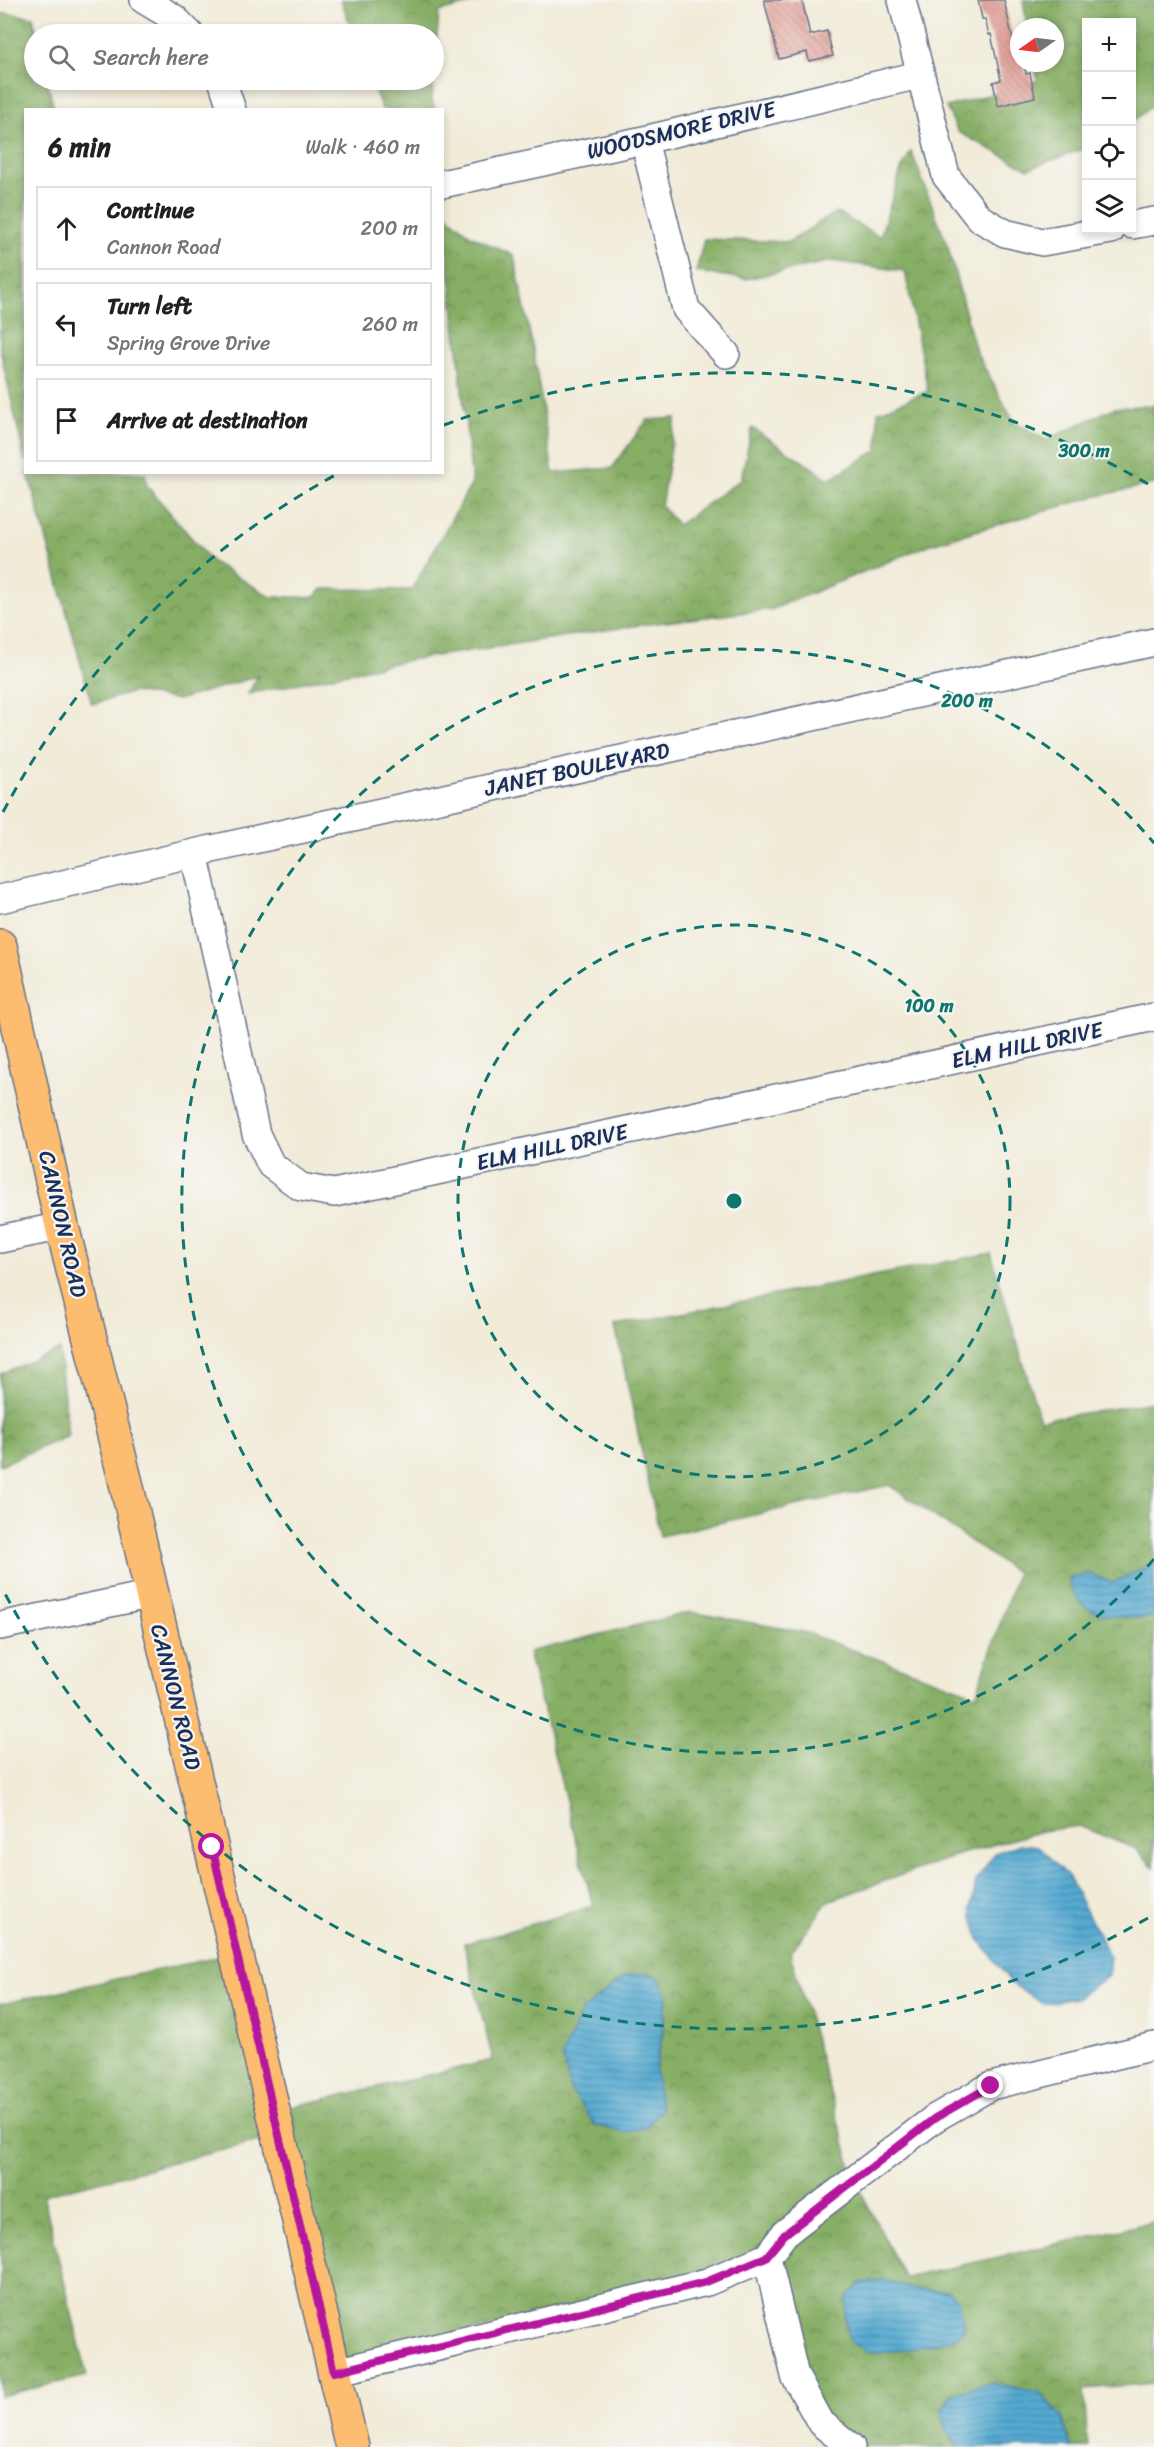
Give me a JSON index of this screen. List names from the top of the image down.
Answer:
{
  "streets": {
    "main road": ["CANNON ROAD"],
    "street": ["WOODSMORE DRIVE", "JANET BOULEVARD", "ELM HILL DRIVE"]
  },
  "crossings": [
    ["JANET BOULEVARD", "ELM HILL DRIVE"]
  ],
  "north": "left",
  "page": {
    "map_buttons": ["+", "−"],
    "search": "Search here",
    "heading": ["6 min", "Walk · 460 m"],
    "list": [
      ["Continue", "Cannon Road", "200 m"],
      ["Turn left", "Spring Grove Drive", "260 m"],
      "Arrive at destination"
    ]
  },
  "rings": ["300 m", "200 m", "100 m"]
}
